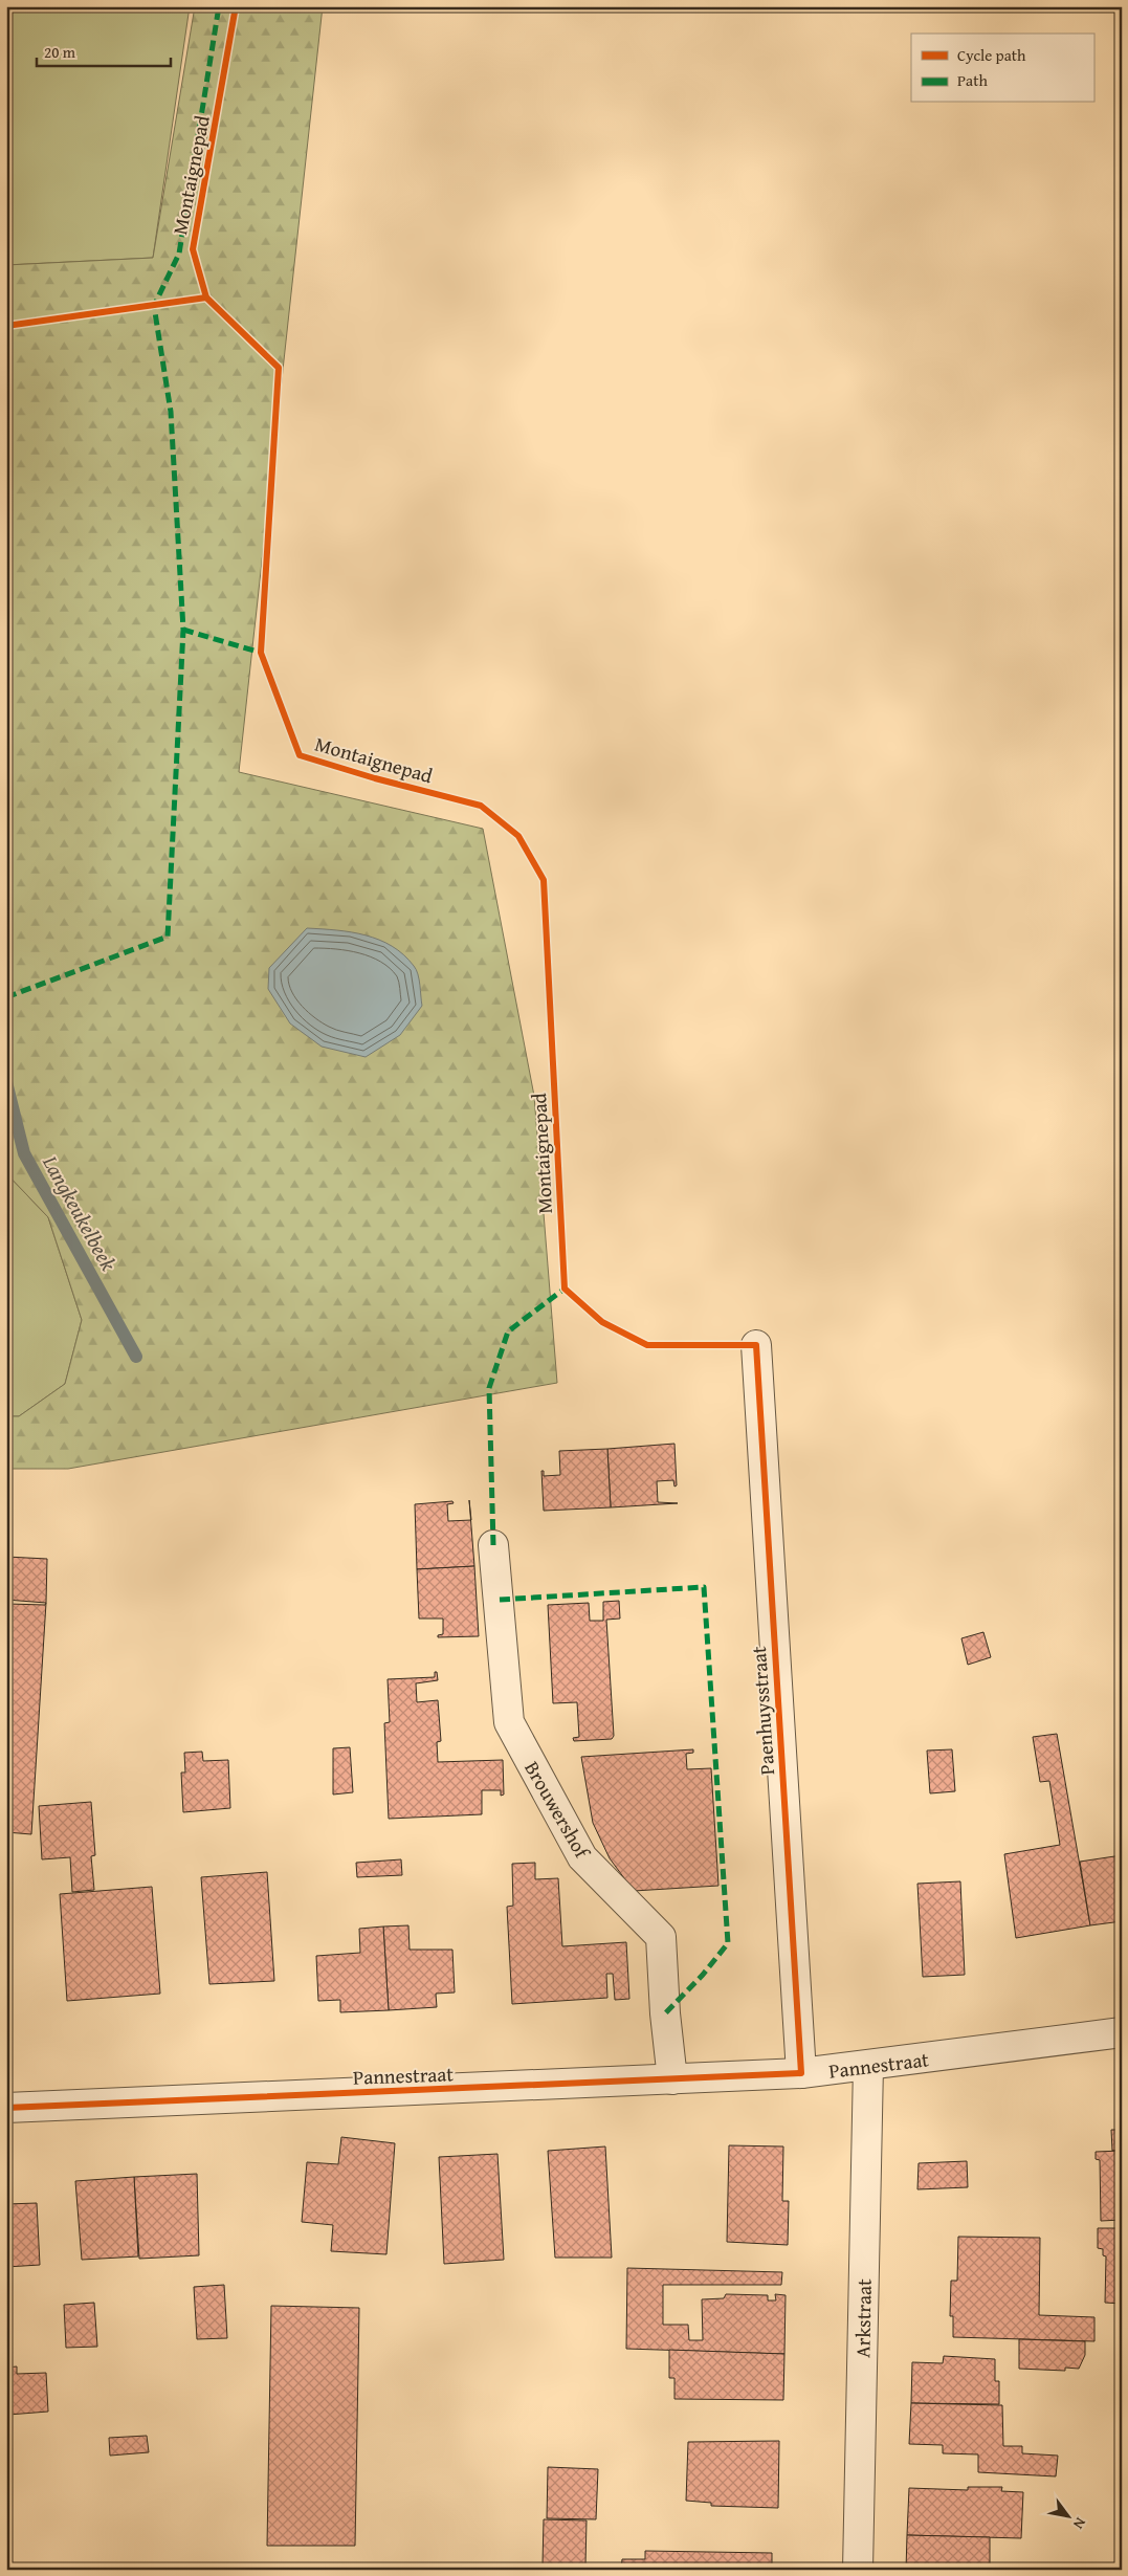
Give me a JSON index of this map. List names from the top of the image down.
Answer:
{
  "streets": {
    "street": [
      "Paenhuysstraat",
      "Brouwershof",
      "Pannestraat",
      "Arkstraat"
    ],
    "cycle path": ["Montaignepad"]
  },
  "crossings": [
    ["Paenhuysstraat", "Pannestraat"],
    ["Brouwershof", "Pannestraat"],
    ["Pannestraat", "Arkstraat"]
  ],
  "water": ["Langkeukelbeek"],
  "legend": ["Cycle path", "Path"],
  "scale_bar": "20 m",
  "north": "bottom right"
}
